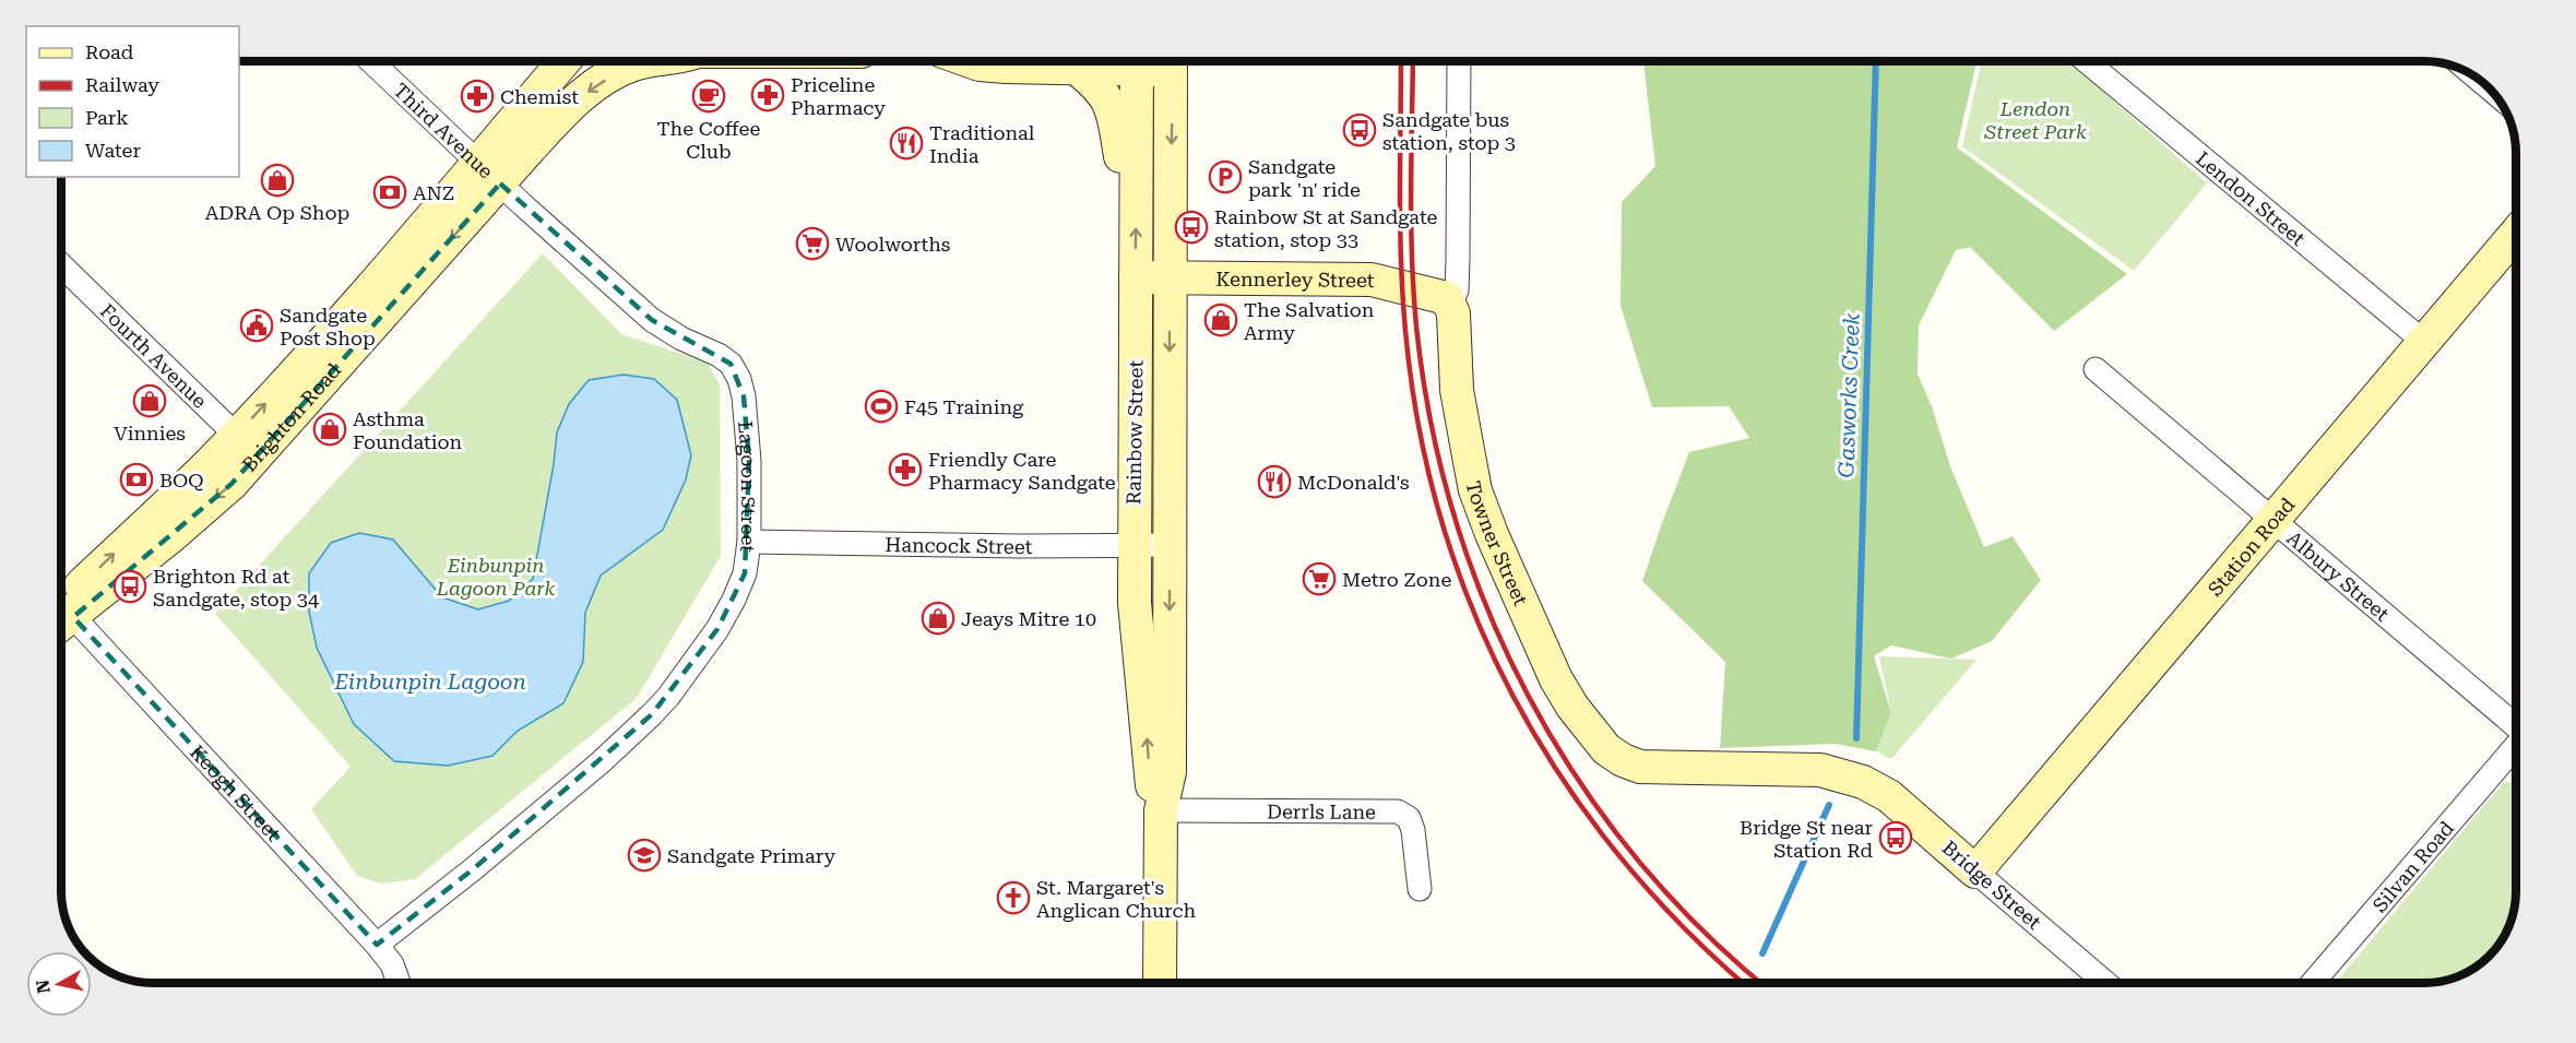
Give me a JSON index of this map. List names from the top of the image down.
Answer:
{
  "streets": {
    "main road": [
      "Kennerley Street",
      "Brighton Road",
      "Rainbow Street",
      "Towner Street",
      "Station Road",
      "Bridge Street"
    ],
    "street": [
      "Third Avenue",
      "Lendon Street",
      "Fourth Avenue",
      "Lagoon Street",
      "Hancock Street",
      "Albury Street",
      "Keogh Street",
      "Derrls Lane",
      "Silvan Road"
    ]
  },
  "crossings": [
    ["Third Avenue", "Brighton Road"],
    ["Third Avenue", "Lagoon Street"],
    ["Lendon Street", "Station Road"],
    ["Kennerley Street", "Rainbow Street"],
    ["Kennerley Street", "Towner Street"],
    ["Fourth Avenue", "Brighton Road"],
    ["Brighton Road", "Lagoon Street"],
    ["Rainbow Street", "Hancock Street"],
    ["Rainbow Street", "Derrls Lane"],
    ["Lagoon Street", "Hancock Street"],
    ["Lagoon Street", "Keogh Street"],
    ["Towner Street", "Bridge Street"],
    ["Station Road", "Albury Street"],
    ["Station Road", "Bridge Street"]
  ],
  "water": ["Gasworks Creek", "Einbunpin Lagoon"],
  "parks": ["Lendon Street Park", "Einbunpin Lagoon Park"],
  "places": {
    "pharmacy": ["Priceline Pharmacy", "Chemist", "Friendly Care Pharmacy Sandgate"],
    "cafe": ["The Coffee Club"],
    "bus stop": [
      "Sandgate bus station, stop 3",
      "Rainbow St at Sandgate station, stop 33",
      "Brighton Rd at Sandgate, stop 34",
      "Bridge St near Station Rd"
    ],
    "restaurant": ["Traditional India", "McDonald's"],
    "parking": ["Sandgate park 'n' ride"],
    "shop": [
      "ADRA Op Shop",
      "The Salvation Army",
      "Vinnies",
      "Asthma Foundation",
      "Jeays Mitre 10"
    ],
    "bank": ["ANZ", "BOQ"],
    "supermarket": ["Woolworths", "Metro Zone"],
    "public building": ["Sandgate Post Shop"],
    "sports": ["F45 Training"],
    "school or university": ["Sandgate Primary"],
    "church": ["St. Margaret's Anglican Church"]
  },
  "legend": [
    "Road",
    "Railway",
    "Park",
    "Water"
  ],
  "north": "left"
}
